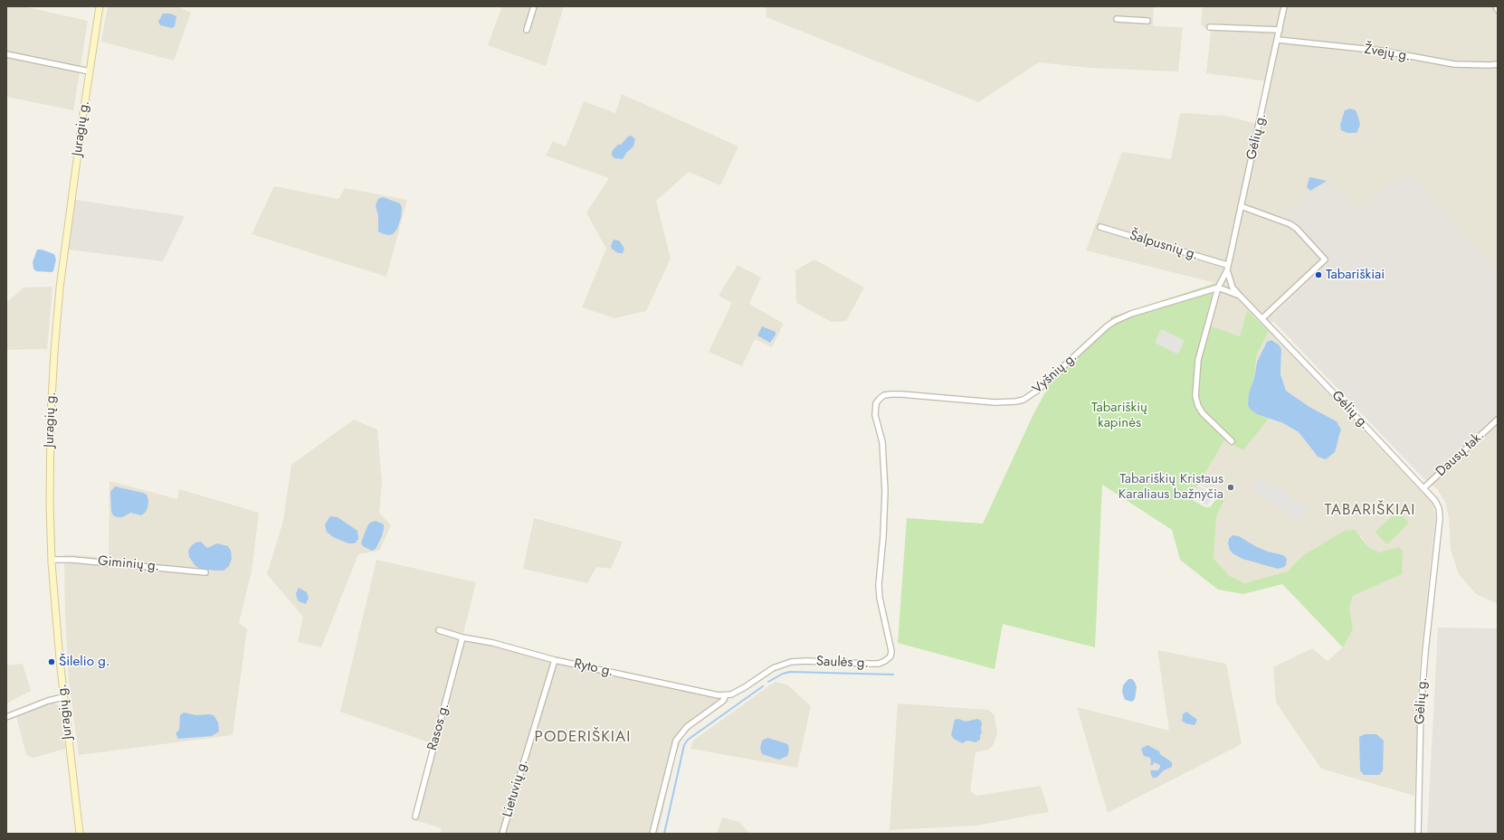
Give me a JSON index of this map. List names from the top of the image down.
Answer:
{
  "streets": {
    "main road": ["Juragių g."],
    "street": [
      "Žvejų g.",
      "Gėlių g.",
      "Šalpusnių g.",
      "Vyšnių g.",
      "Dausų tak.",
      "Giminių g.",
      "Saulės g.",
      "Ryto g.",
      "Rasos g.",
      "Lietuvių g."
    ]
  },
  "crossings": [
    ["Žvejų g.", "Gėlių g."],
    ["Juragių g.", "Giminių g."],
    ["Gėlių g.", "Šalpusnių g."],
    ["Gėlių g.", "Dausų tak."],
    ["Vyšnių g.", "Saulės g."],
    ["Saulės g.", "Ryto g."],
    ["Ryto g.", "Rasos g."],
    ["Ryto g.", "Lietuvių g."]
  ],
  "districts": ["TABARIŠKIAI", "PODERIŠKIAI"],
  "parks": ["Tabariškių kapinės"],
  "places": ["Tabariškiai", "Tabariškių Kristaus Karaliaus bažnyčia", "Šilelio g."]
}
